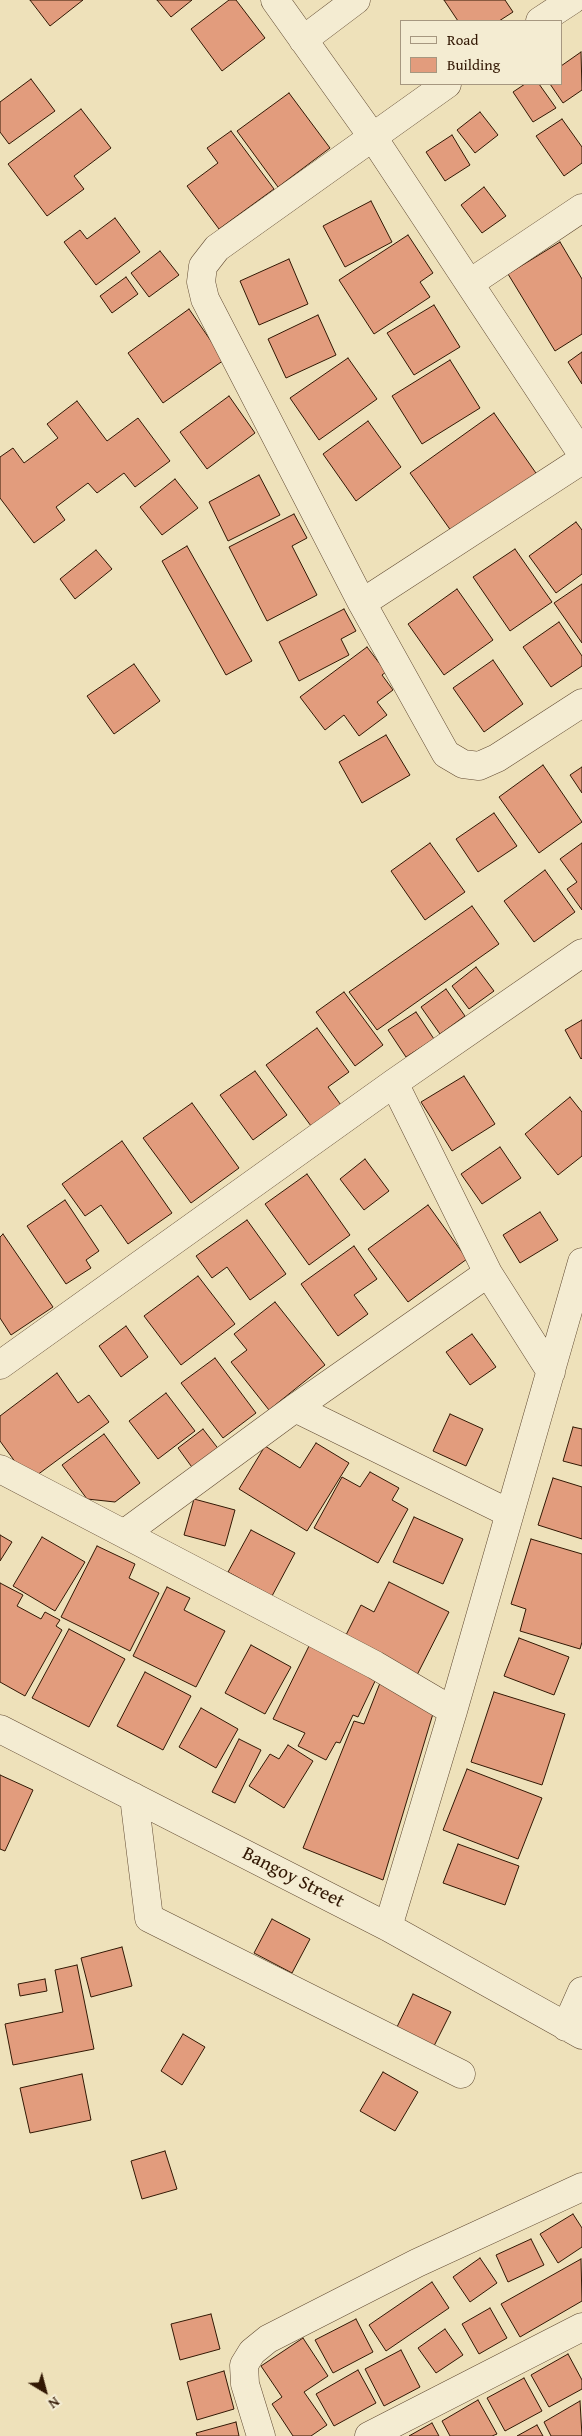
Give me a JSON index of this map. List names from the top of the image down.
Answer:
{
  "streets": {
    "street": ["Bangoy Street"]
  },
  "legend": ["Road", "Building"],
  "north": "bottom right"
}
